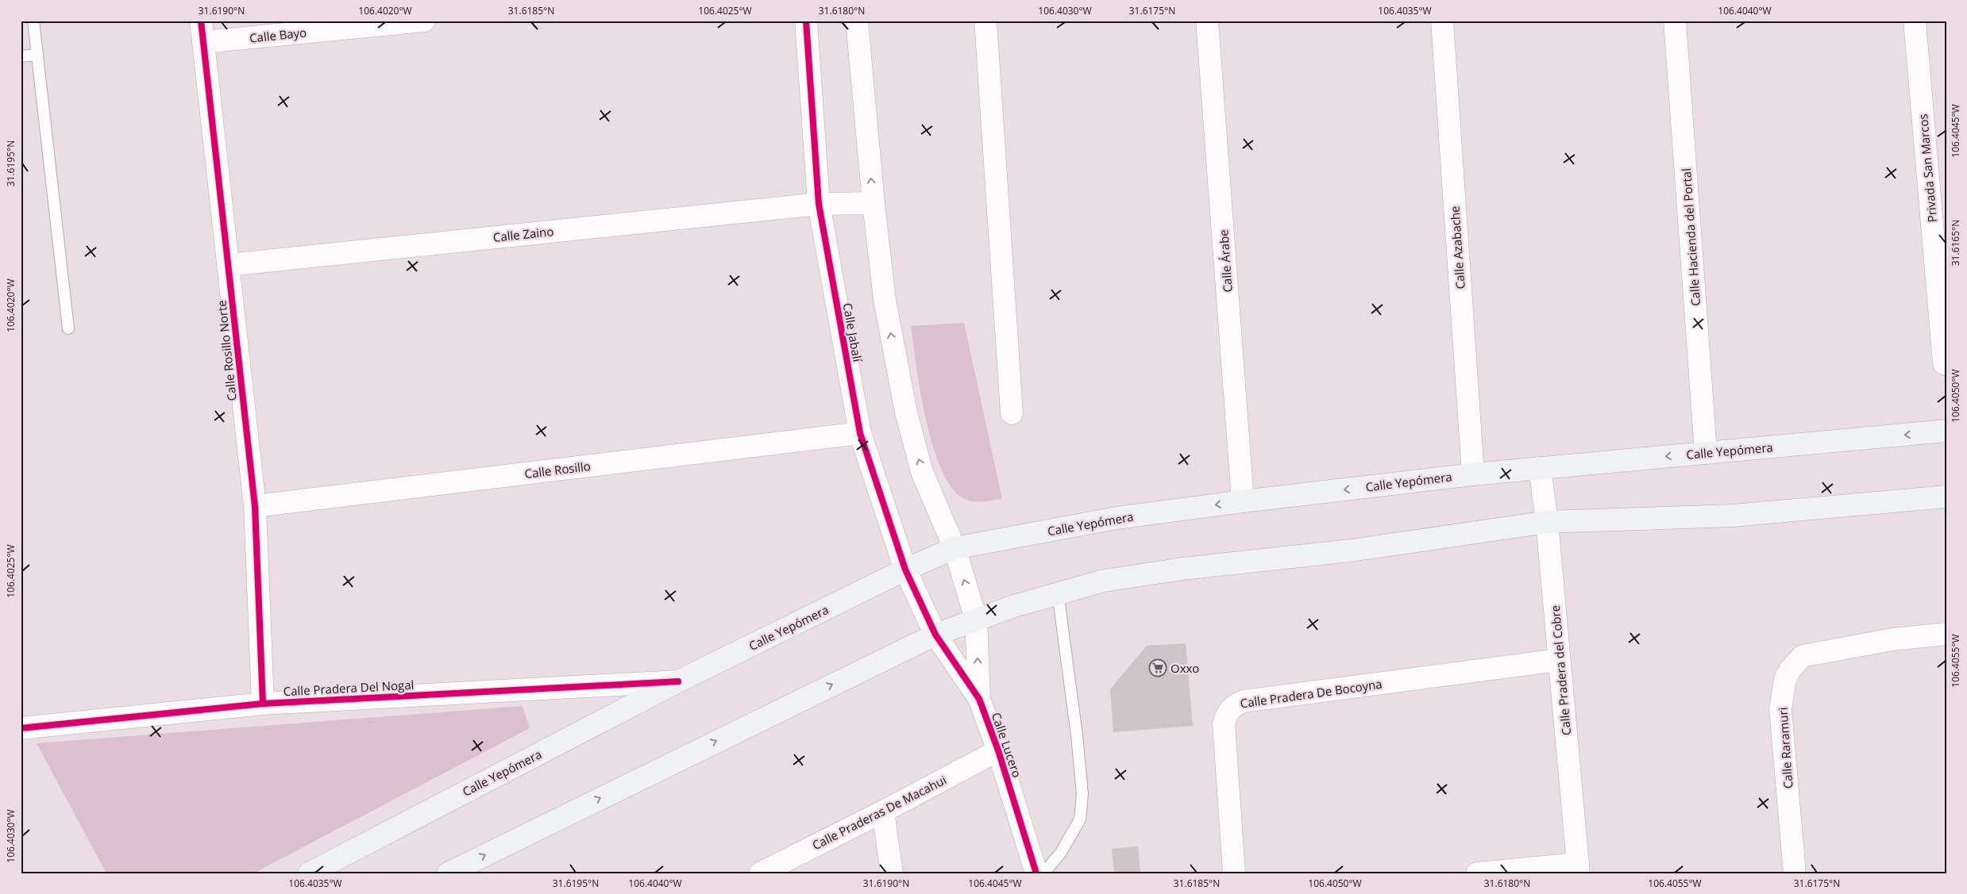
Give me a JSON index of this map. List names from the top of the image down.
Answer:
{
  "streets": {
    "main road": ["Calle Yepómera"],
    "street": [
      "Calle Bayo",
      "Privada San Marcos",
      "Calle Zaino",
      "Calle Hacienda del Portal",
      "Calle Azabache",
      "Calle Árabe",
      "Calle Jabalí",
      "Calle Rosillo Norte",
      "Calle Rosillo",
      "Calle Pradera del Cobre",
      "Calle Pradera Del Nogal",
      "Calle Pradera De Bocoyna",
      "Calle Lucero",
      "Calle Raramuri",
      "Calle Praderas De Macahui"
    ]
  },
  "crossings": [
    ["Calle Bayo", "Calle Rosillo Norte"],
    ["Calle Zaino", "Calle Jabalí"],
    ["Calle Zaino", "Calle Rosillo Norte"],
    ["Calle Hacienda del Portal", "Calle Yepómera"],
    ["Calle Azabache", "Calle Yepómera"],
    ["Calle Árabe", "Calle Yepómera"],
    ["Calle Jabalí", "Calle Yepómera"],
    ["Calle Jabalí", "Calle Rosillo"],
    ["Calle Jabalí", "Calle Lucero"],
    ["Calle Rosillo Norte", "Calle Rosillo"],
    ["Calle Rosillo Norte", "Calle Pradera Del Nogal"],
    ["Calle Yepómera", "Calle Pradera del Cobre"],
    ["Calle Yepómera", "Calle Pradera Del Nogal"],
    ["Calle Pradera del Cobre", "Calle Pradera De Bocoyna"],
    ["Calle Lucero", "Calle Praderas De Macahui"]
  ],
  "places": {
    "supermarket": ["Oxxo"]
  },
  "coordinates": [
    "31.6190°N",
    "106.4020°W",
    "31.6185°N",
    "106.4025°W",
    "31.6180°N",
    "106.4030°W",
    "31.6175°N",
    "106.4035°W",
    "106.4040°W",
    "106.4045°W",
    "31.6195°N",
    "31.6165°N",
    "106.4050°W",
    "106.4055°W"
  ]
}
